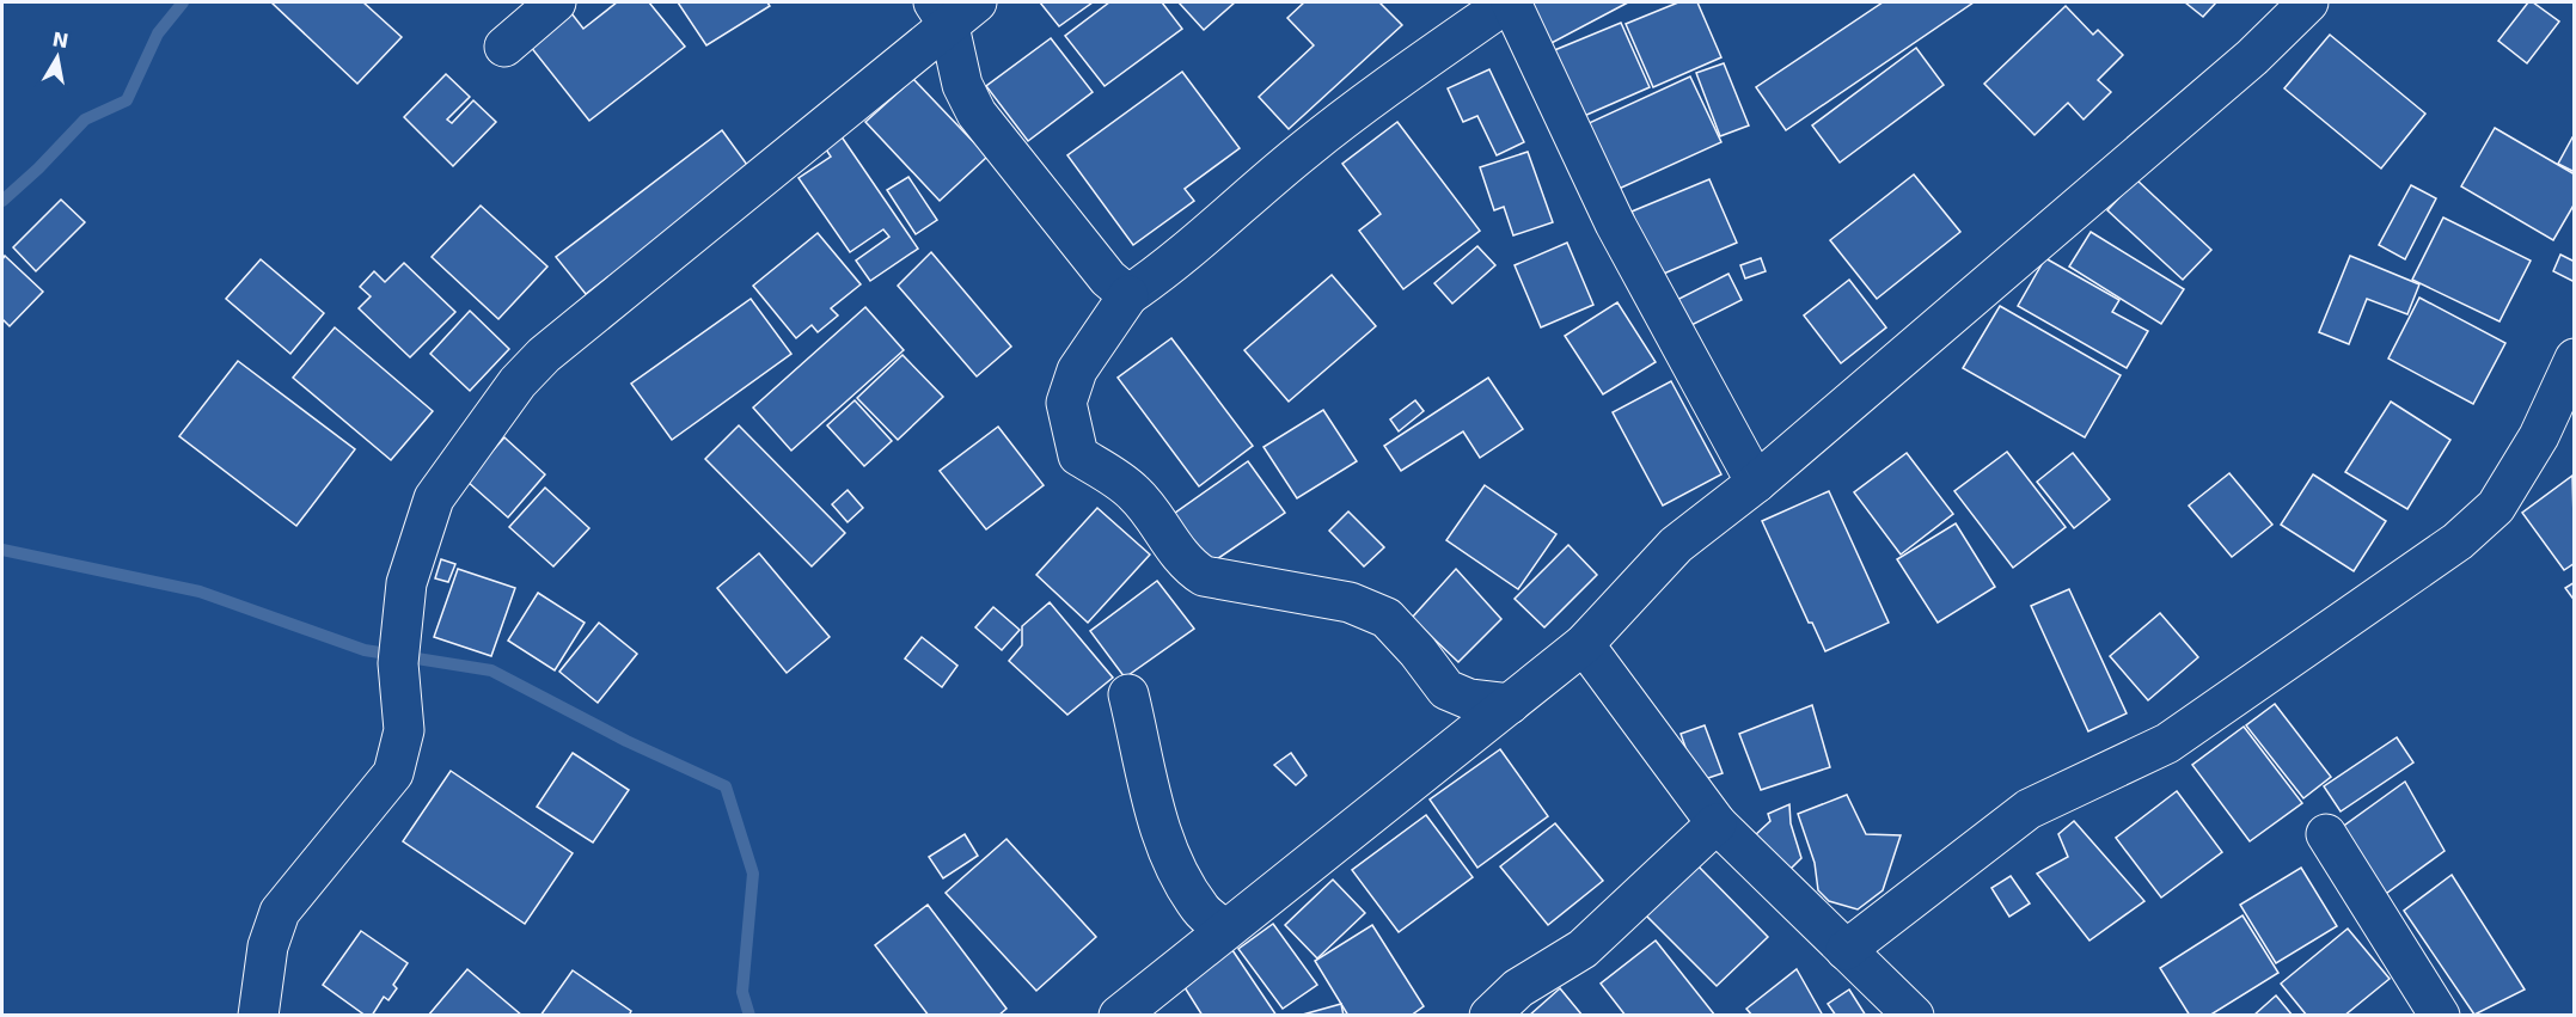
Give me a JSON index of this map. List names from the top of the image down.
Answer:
{
  "north": "top"
}
